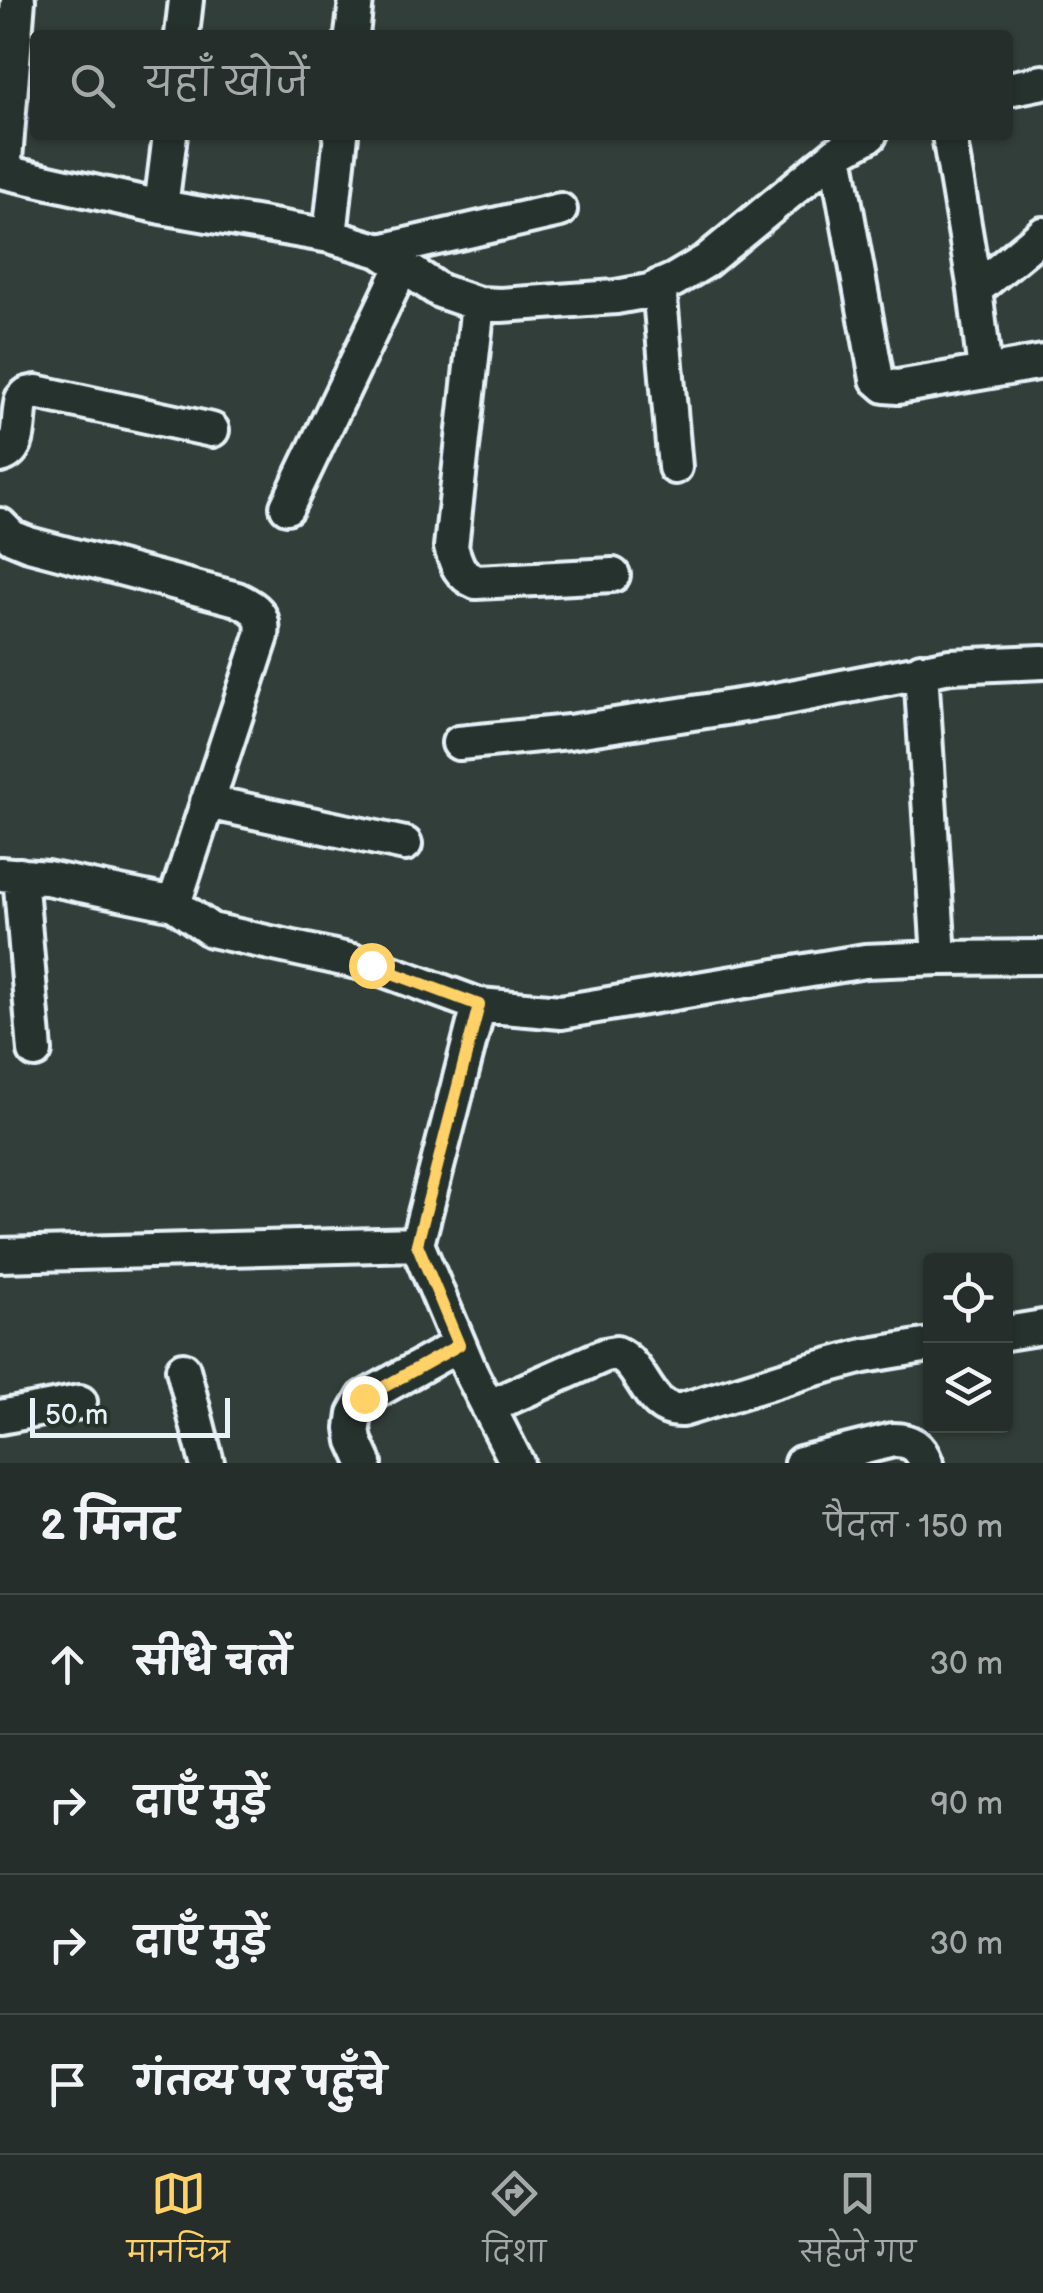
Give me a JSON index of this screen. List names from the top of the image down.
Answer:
{
  "scale_bar": "50 m",
  "page": {
    "search": "यहाँ खोजें",
    "scale": "50 m",
    "heading": ["2 मिनट", "पैदल · 150 m"],
    "list": [
      ["सीधे चलें", "30 m"],
      ["दाएँ मुड़ें", "90 m"],
      ["दाएँ मुड़ें", "30 m"],
      "गंतव्य पर पहुँचे"
    ],
    "nav": ["मानचित्र", "दिशा", "सहेजे गए"]
  }
}
